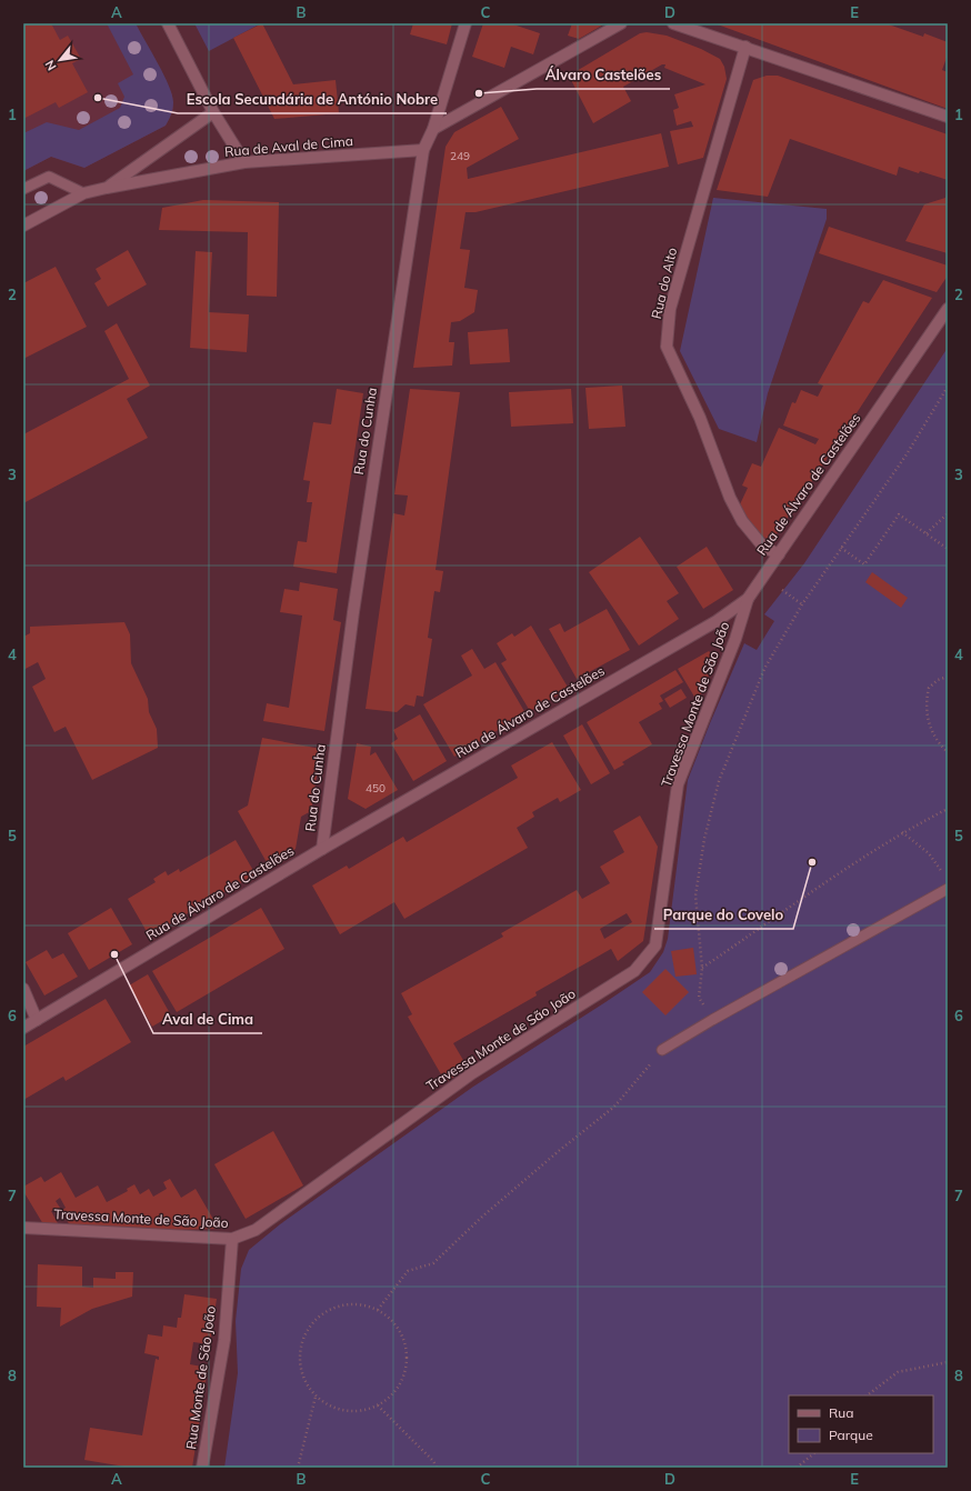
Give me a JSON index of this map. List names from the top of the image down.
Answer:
{
  "streets": {
    "street": [
      "Rua de Aval de Cima",
      "Rua do Alto",
      "Rua do Cunha",
      "Rua de Álvaro de Castelões",
      "Travessa Monte de São João",
      "Rua Monte de São João"
    ]
  },
  "crossings": [
    ["Rua de Aval de Cima", "Rua do Cunha"],
    ["Rua do Alto", "Rua de Álvaro de Castelões"],
    ["Rua do Cunha", "Rua de Álvaro de Castelões"],
    ["Rua de Álvaro de Castelões", "Travessa Monte de São João"],
    ["Travessa Monte de São João", "Rua Monte de São João"]
  ],
  "places": [
    "Álvaro Castelões",
    "Escola Secundária de António Nobre",
    "Parque do Covelo",
    "Aval de Cima"
  ],
  "house_numbers": ["249", "450"],
  "legend": ["Rua", "Parque"],
  "north": "bottom left",
  "grid": {
    "columns": [
      "A",
      "B",
      "C",
      "D",
      "E"
    ],
    "rows": [
      "1",
      "2",
      "3",
      "4",
      "5",
      "6",
      "7",
      "8"
    ]
  }
}
